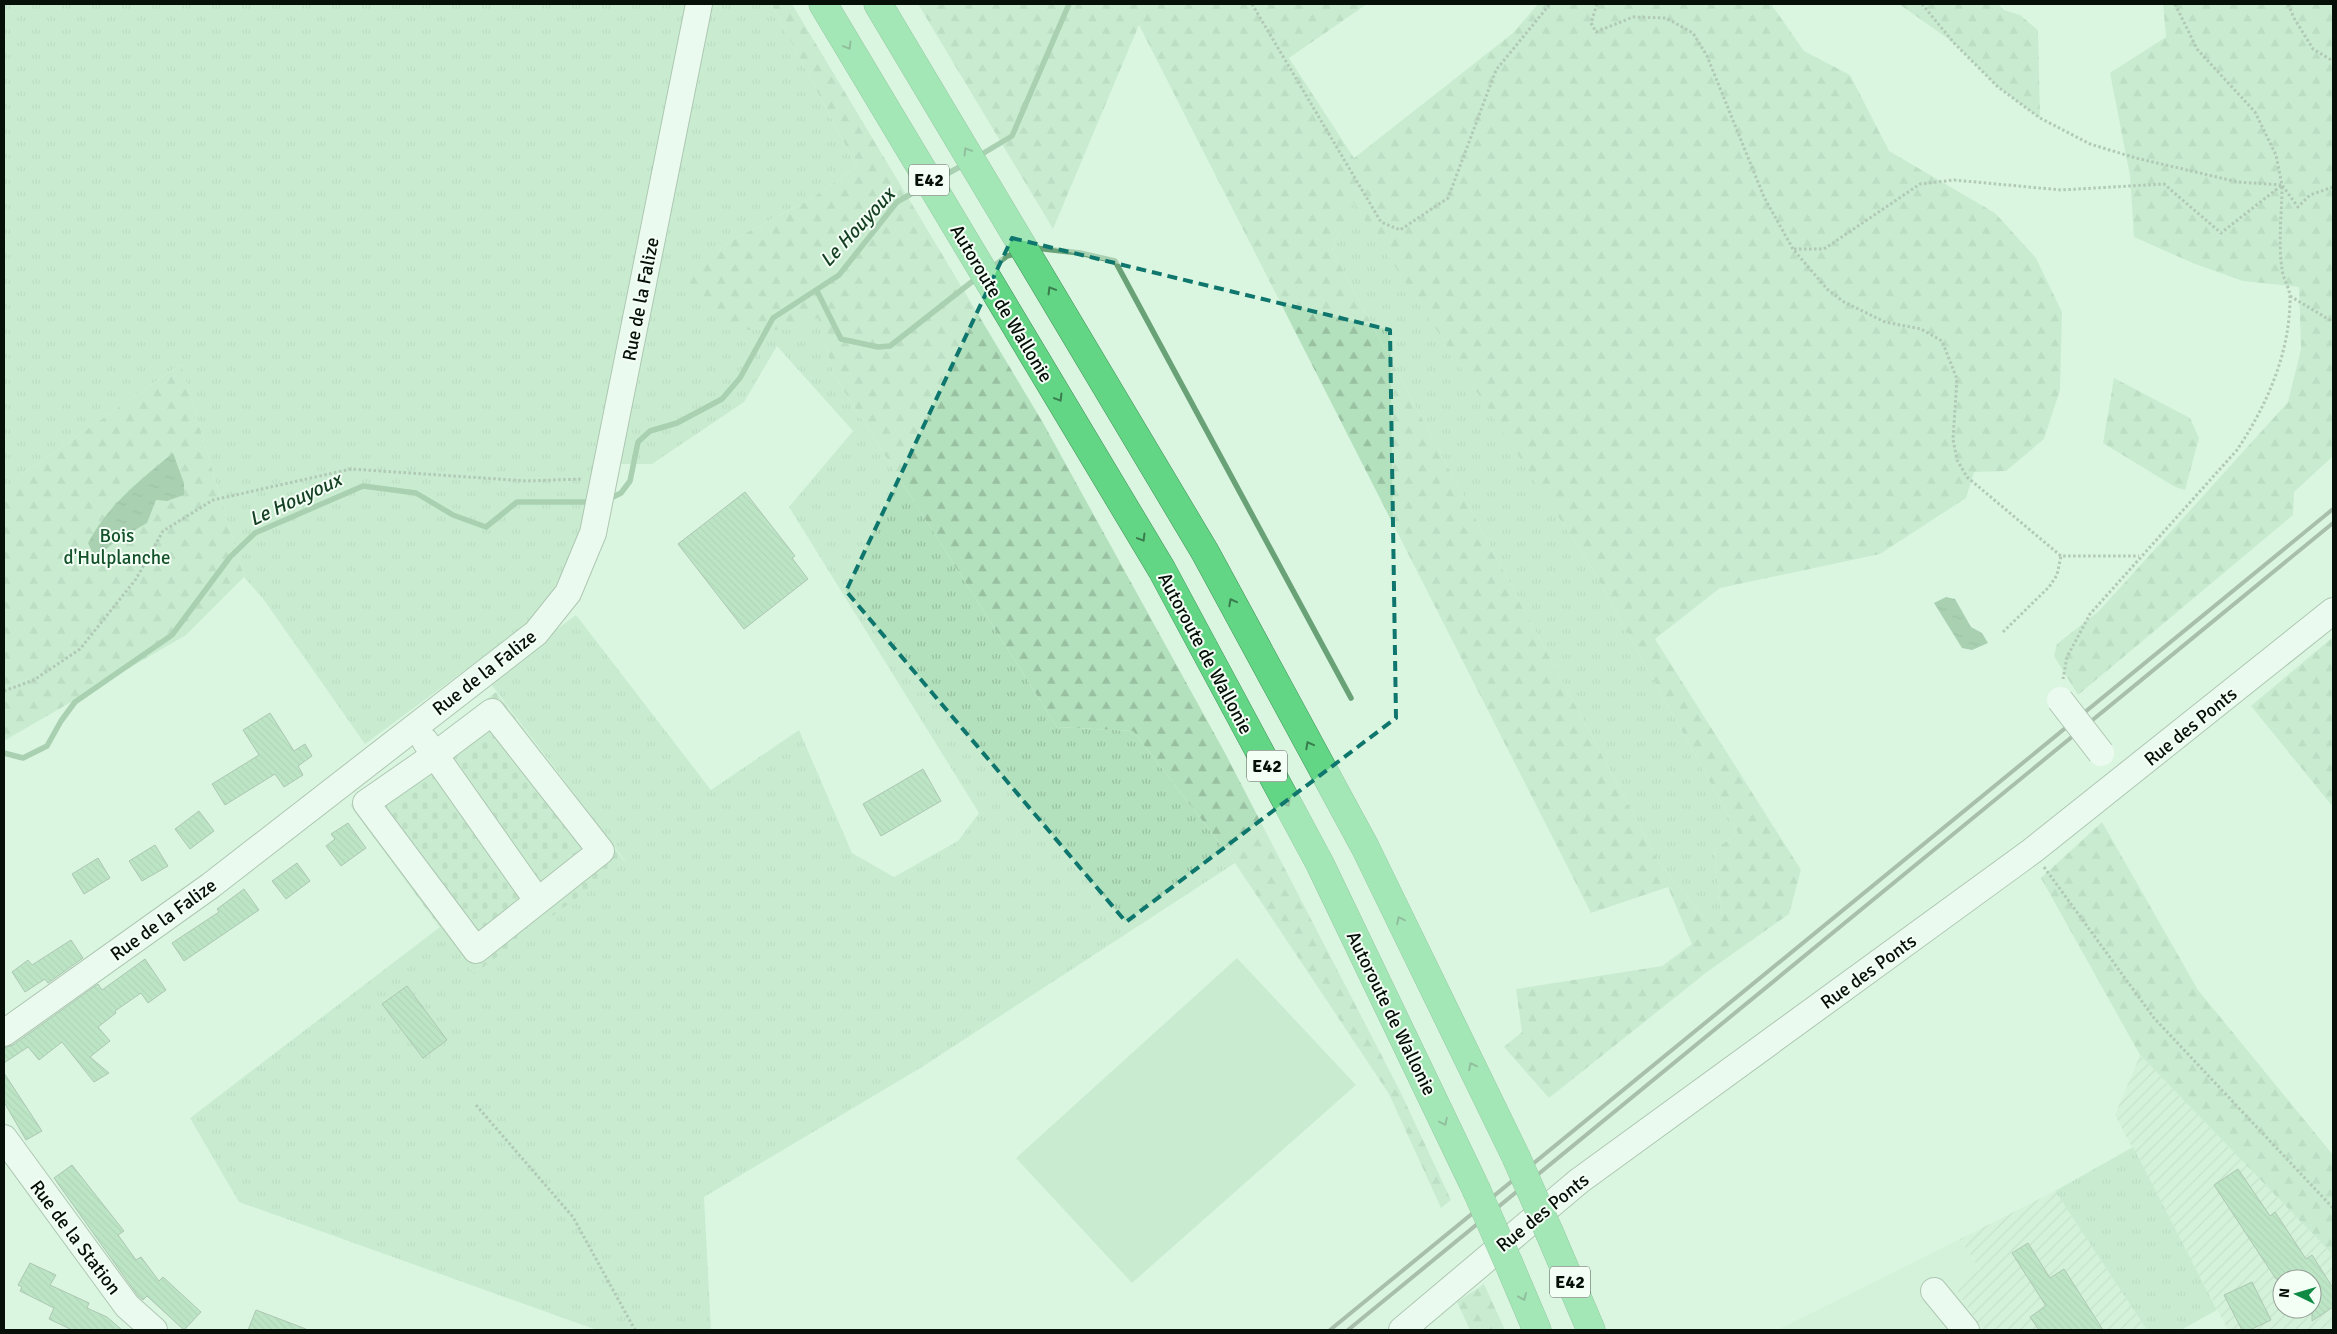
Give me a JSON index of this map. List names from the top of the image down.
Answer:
{
  "streets": {
    "highway": ["E42", "Autoroute de Wallonie"],
    "street": ["Rue de la Falize", "Rue des Ponts", "Rue de la Station"]
  },
  "water": ["Le Houyoux"],
  "parks": ["Bois d'Hulplanche"],
  "north": "left"
}
